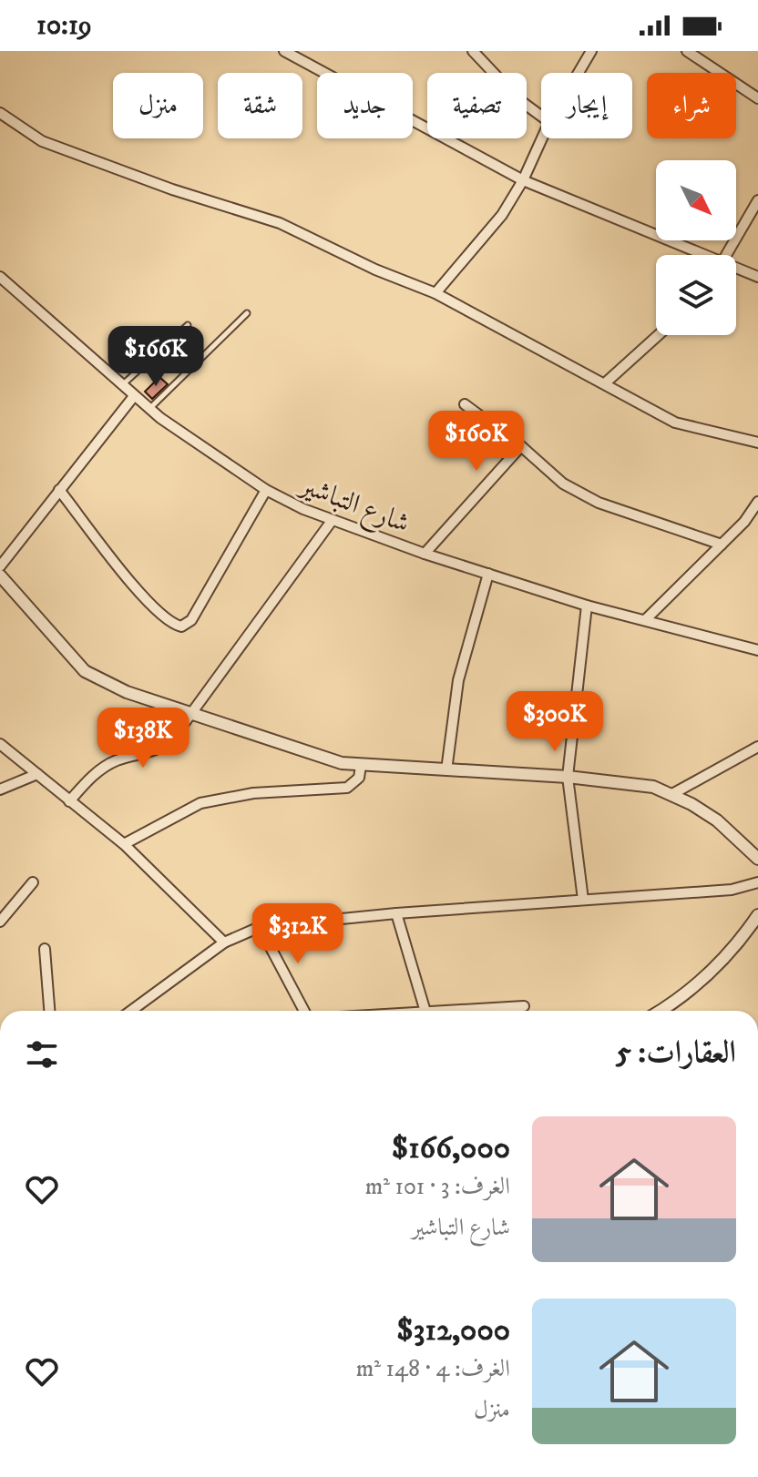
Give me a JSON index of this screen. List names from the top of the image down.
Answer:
{
  "streets": {
    "street": ["شارع التباشير"]
  },
  "north": "bottom right",
  "page": {
    "status": "10:19",
    "chip": [
      "شراء",
      "إيجار",
      "تصفية",
      "جديد",
      "شقة",
      "منزل"
    ],
    "price": [
      "$166K",
      "$160K",
      "$300K",
      "$138K",
      "$312K"
    ],
    "heading": "العقارات: 5",
    "list": [
      {
        "name": "$166,000",
        "note": "الغرف: 3 · 101 m² · شارع التباشير"
      },
      {
        "name": "$312,000",
        "note": "الغرف: 4 · 148 m² · منزل"
      }
    ]
  }
}
